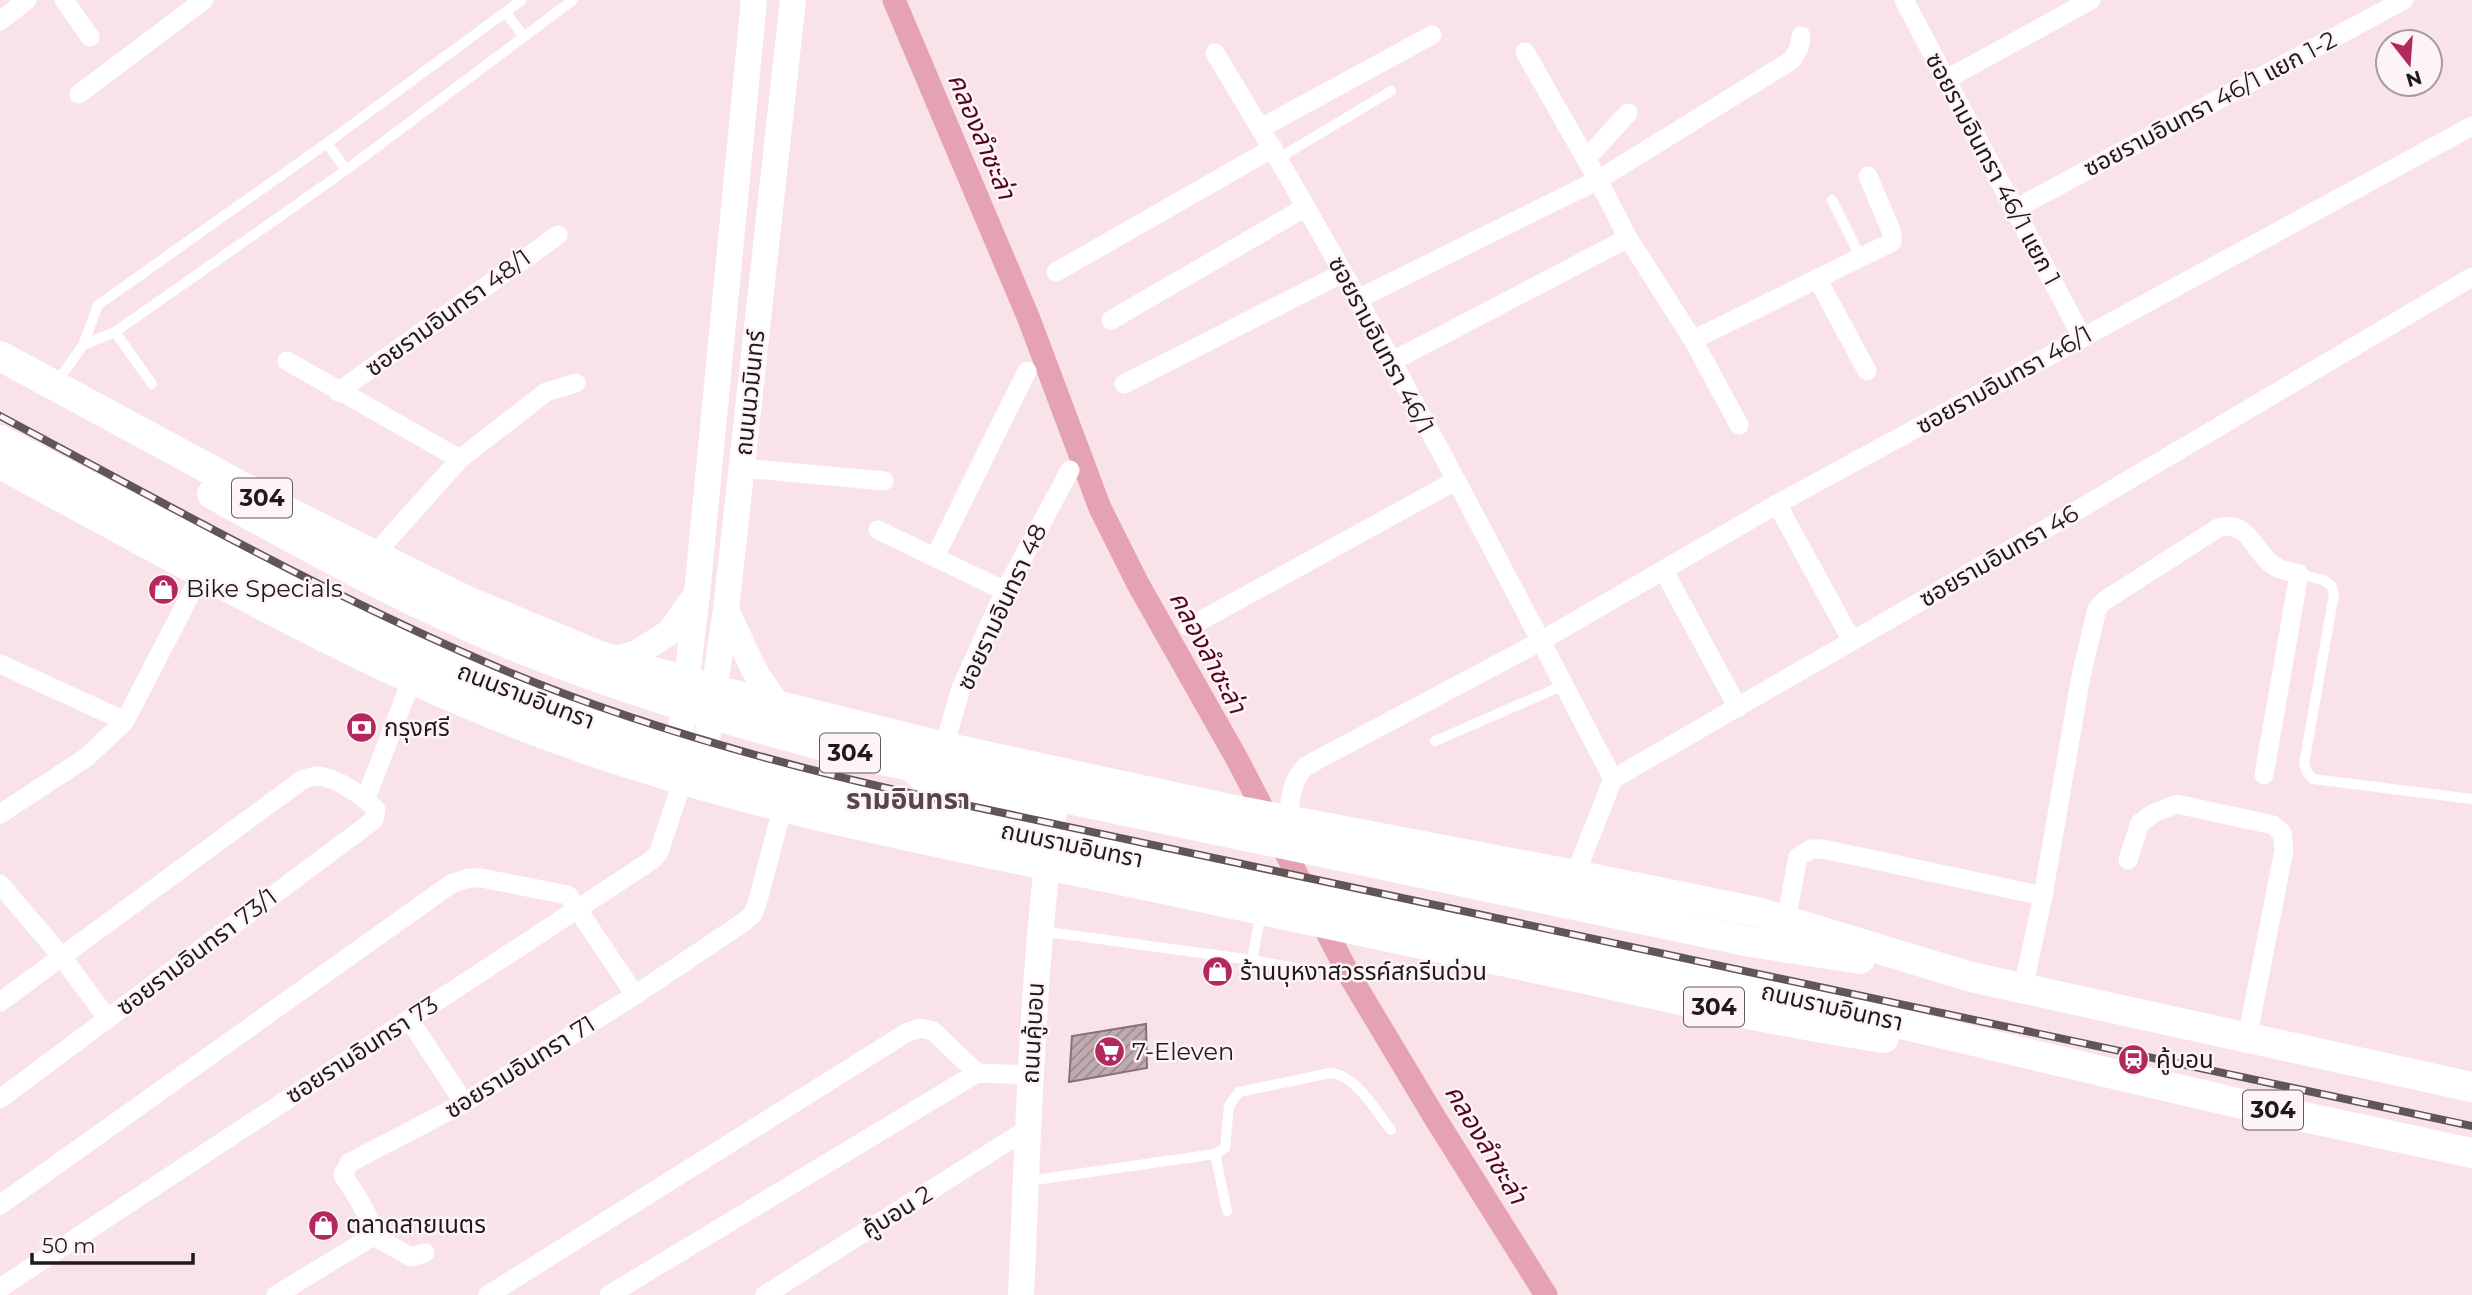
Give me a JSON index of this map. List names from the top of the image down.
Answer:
{
  "streets": {
    "main road": [
      "ถนนนวมินทร์",
      "304",
      "ถนนรามอินทรา",
      "ถนนคู้บอน"
    ],
    "street": [
      "ซอยรามอินทรา 46/1 แยก 1-2",
      "ซอยรามอินทรา 46/1 แยก 1",
      "ซอยรามอินทรา 48/1",
      "ซอยรามอินทรา 46/1",
      "ซอยรามอินทรา 46",
      "ซอยรามอินทรา 48",
      "ซอยรามอินทรา 73/1",
      "ซอยรามอินทรา 73",
      "ซอยรามอินทรา 71",
      "คู้บอน 2"
    ]
  },
  "crossings": [
    ["ซอยรามอินทรา 46/1 แยก 1-2", "ซอยรามอินทรา 46/1 แยก 1"],
    ["ซอยรามอินทรา 46/1 แยก 1", "ซอยรามอินทรา 46/1"],
    ["ซอยรามอินทรา 46/1", "ถนนรามอินทรา"],
    ["ถนนนวมินทร์", "ถนนรามอินทรา"],
    ["ถนนนวมินทร์", "ซอยรามอินทรา 73"],
    ["ซอยรามอินทรา 48", "ถนนรามอินทรา"],
    ["ถนนรามอินทรา", "ซอยรามอินทรา 73/1"],
    ["ถนนรามอินทรา", "ถนนคู้บอน"],
    ["ถนนรามอินทรา", "ซอยรามอินทรา 73"],
    ["ถนนรามอินทรา", "ซอยรามอินทรา 71"],
    ["ถนนคู้บอน", "คู้บอน 2"]
  ],
  "districts": ["รามอินทรา"],
  "water": ["คลองลำชะล่า"],
  "places": {
    "shop": ["Bike Specials", "ร้านบุหงาสวรรค์สกรีนด่วน", "ตลาดสายเนตร"],
    "bank": ["กรุงศรี"],
    "supermarket": ["7-Eleven"],
    "station": ["คู้บอน"]
  },
  "scale_bar": "50 m",
  "north": "bottom"
}
